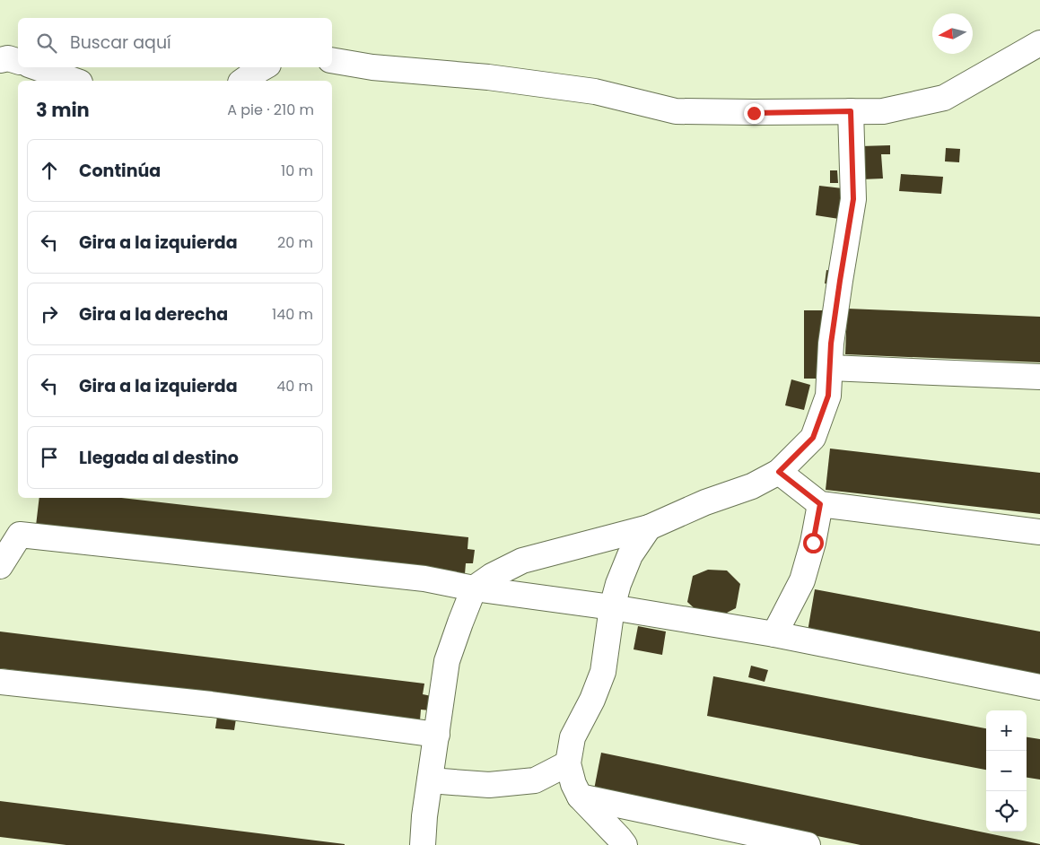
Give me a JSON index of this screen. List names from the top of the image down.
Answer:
{
  "north": "left",
  "page": {
    "search": "Buscar aquí",
    "heading": ["3 min", "A pie · 210 m"],
    "list": [
      ["Continúa", "10 m"],
      ["Gira a la izquierda", "20 m"],
      ["Gira a la derecha", "140 m"],
      ["Gira a la izquierda", "40 m"],
      "Llegada al destino"
    ],
    "map_buttons": ["+", "−"]
  }
}
